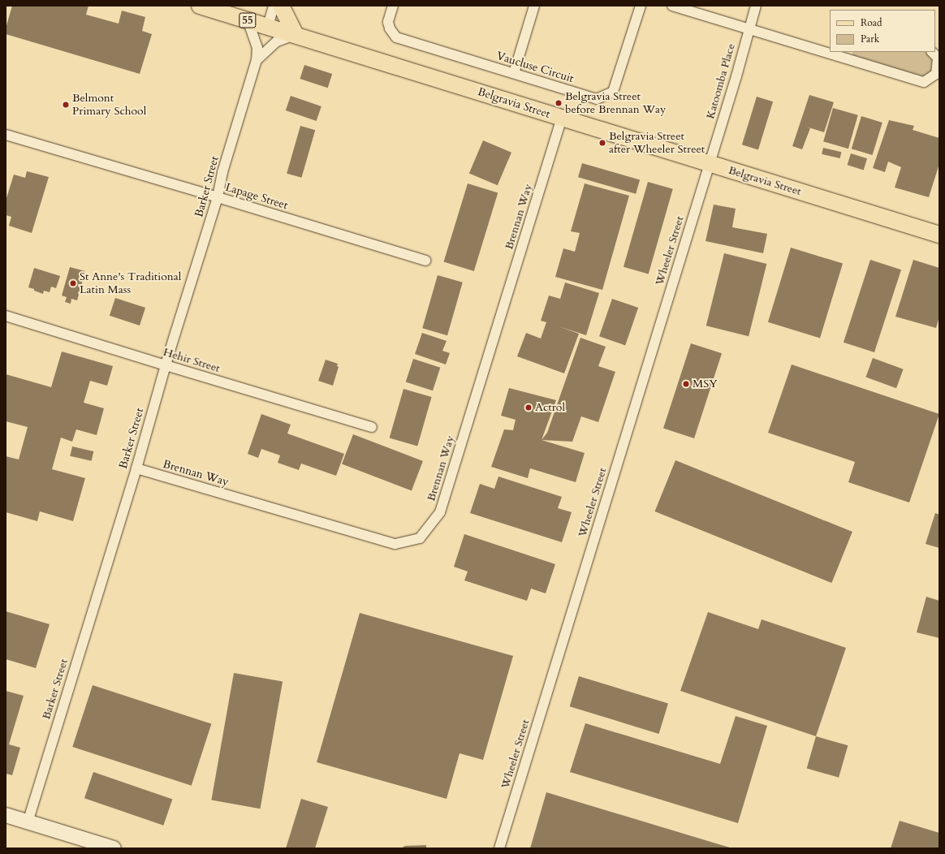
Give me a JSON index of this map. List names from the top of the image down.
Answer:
{
  "streets": {
    "main road": ["55", "Belgravia Street"],
    "street": [
      "Vaucluse Circuit",
      "Katoomba Place",
      "Barker Street",
      "Lapage Street",
      "Brennan Way",
      "Wheeler Street",
      "Hehir Street"
    ]
  },
  "crossings": [
    ["Katoomba Place", "Belgravia Street"],
    ["Katoomba Place", "Wheeler Street"],
    ["Belgravia Street", "Barker Street"],
    ["Belgravia Street", "Brennan Way"],
    ["Belgravia Street", "Wheeler Street"],
    ["Barker Street", "Lapage Street"],
    ["Barker Street", "Brennan Way"],
    ["Barker Street", "Hehir Street"]
  ],
  "places": [
    "Belgravia Street before Brennan Way",
    "Belmont Primary School",
    "Belgravia Street after Wheeler Street",
    "St Anne's Traditional Latin Mass",
    "MSY",
    "Actrol"
  ],
  "legend": ["Road", "Park"]
}
